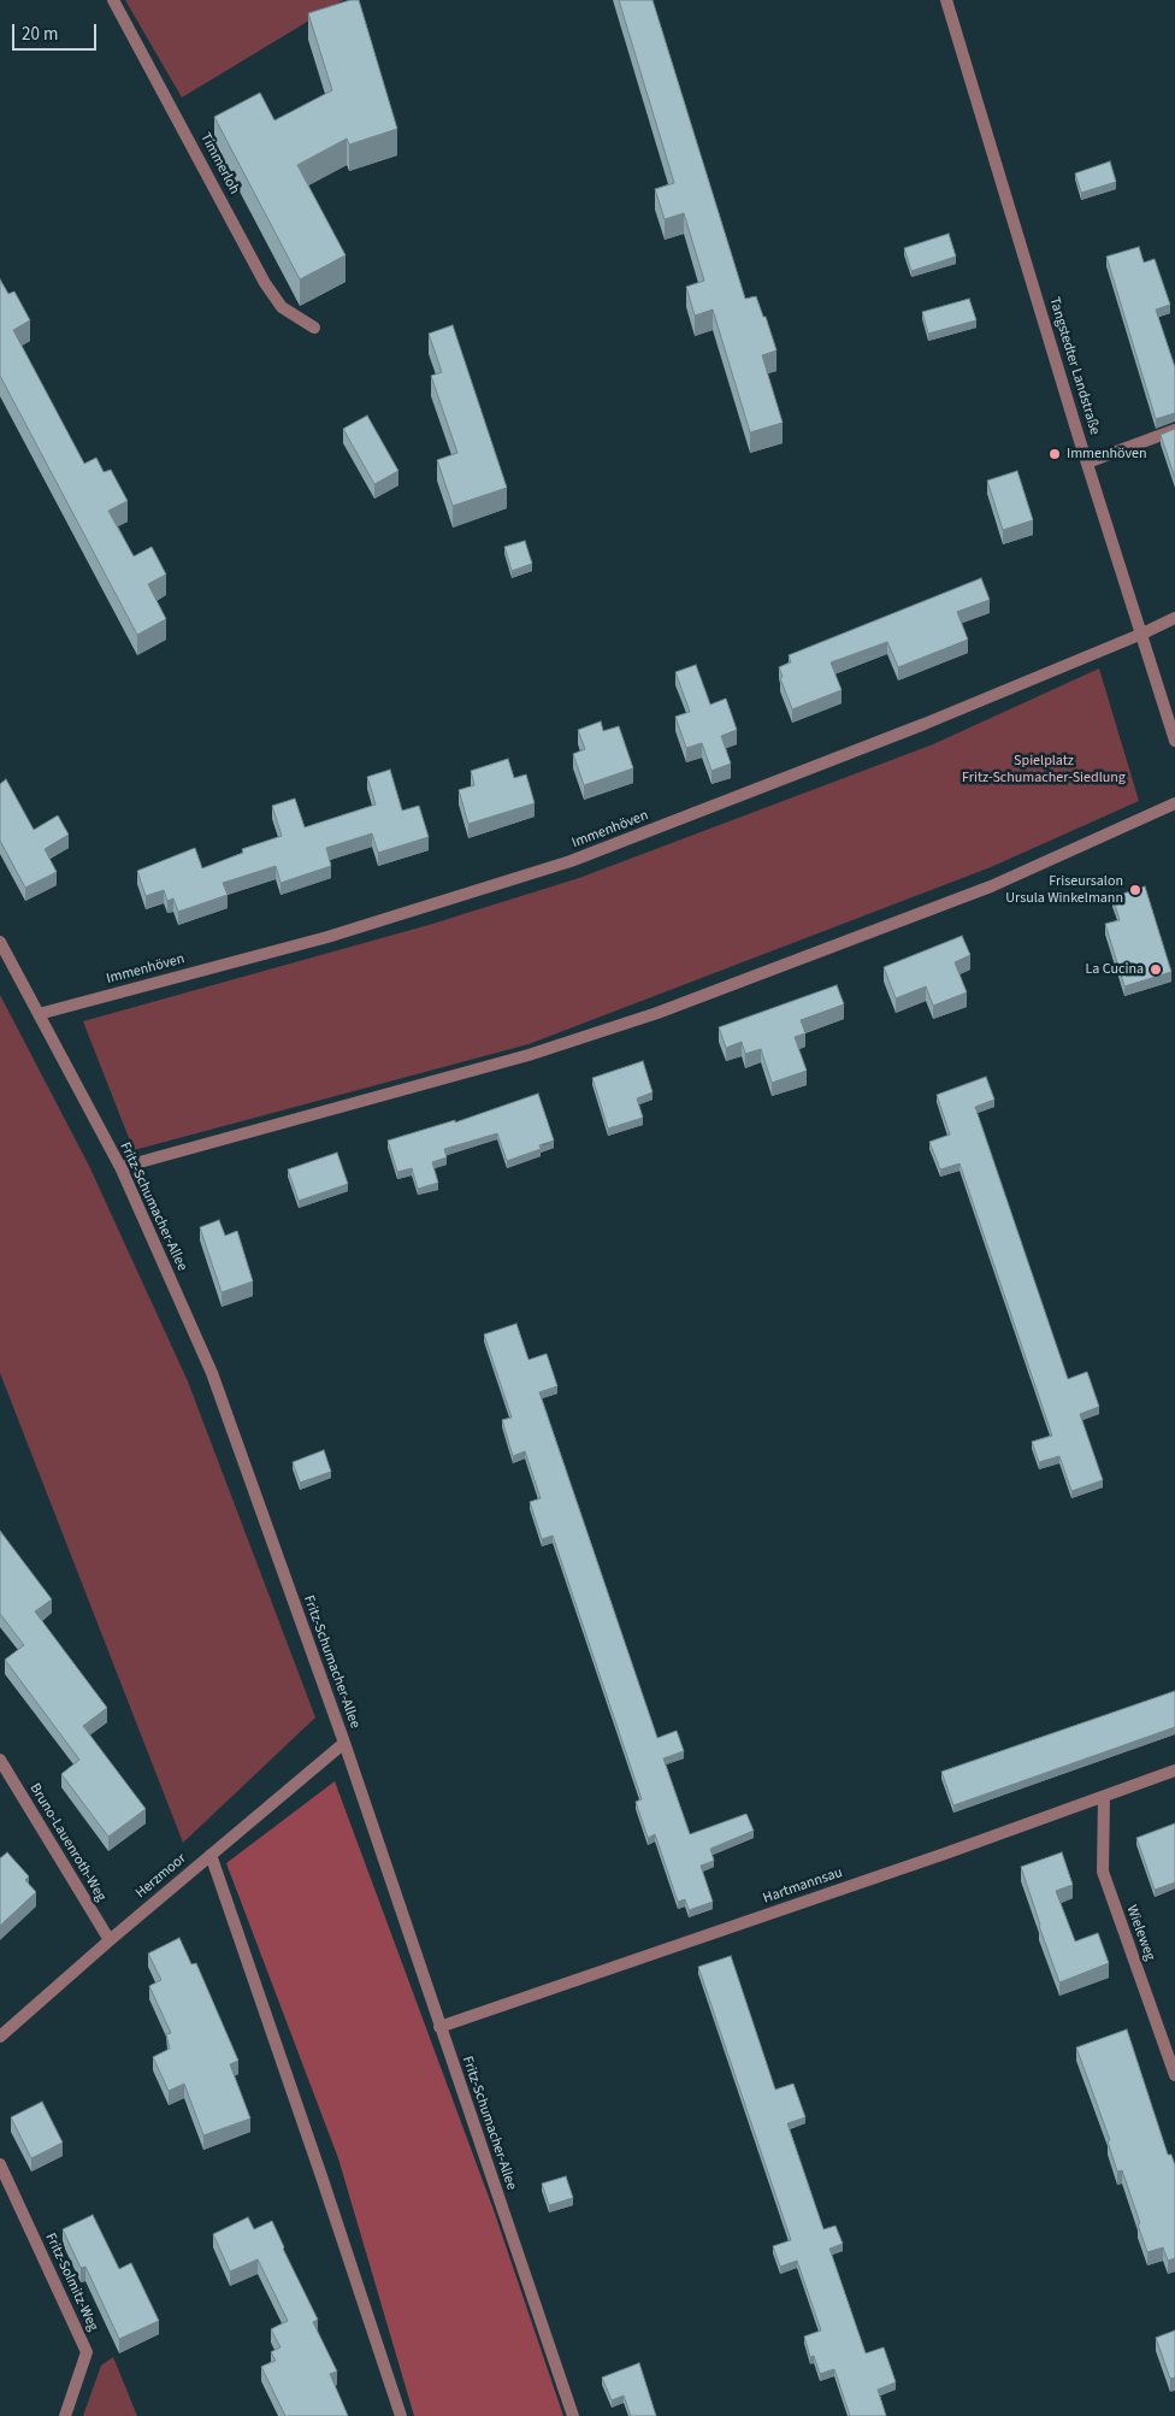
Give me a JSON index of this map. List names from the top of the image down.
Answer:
{
  "streets": {
    "street": [
      "Timmerloh",
      "Tangstedter Landstraße",
      "Immenhöven",
      "Fritz-Schumacher-Allee",
      "Bruno-Lauenroth-Weg",
      "Herzmoor",
      "Hartmannsau",
      "Wieleweg",
      "Fritz-Solmitz-Weg"
    ]
  },
  "crossings": [
    ["Tangstedter Landstraße", "Immenhöven"],
    ["Immenhöven", "Fritz-Schumacher-Allee"],
    ["Fritz-Schumacher-Allee", "Herzmoor"],
    ["Fritz-Schumacher-Allee", "Hartmannsau"],
    ["Bruno-Lauenroth-Weg", "Herzmoor"],
    ["Hartmannsau", "Wieleweg"]
  ],
  "parks": ["Spielplatz Fritz-Schumacher-Siedlung"],
  "places": ["Immenhöven", "Friseursalon Ursula Winkelmann", "La Cucina"],
  "scale_bar": "20 m"
}
